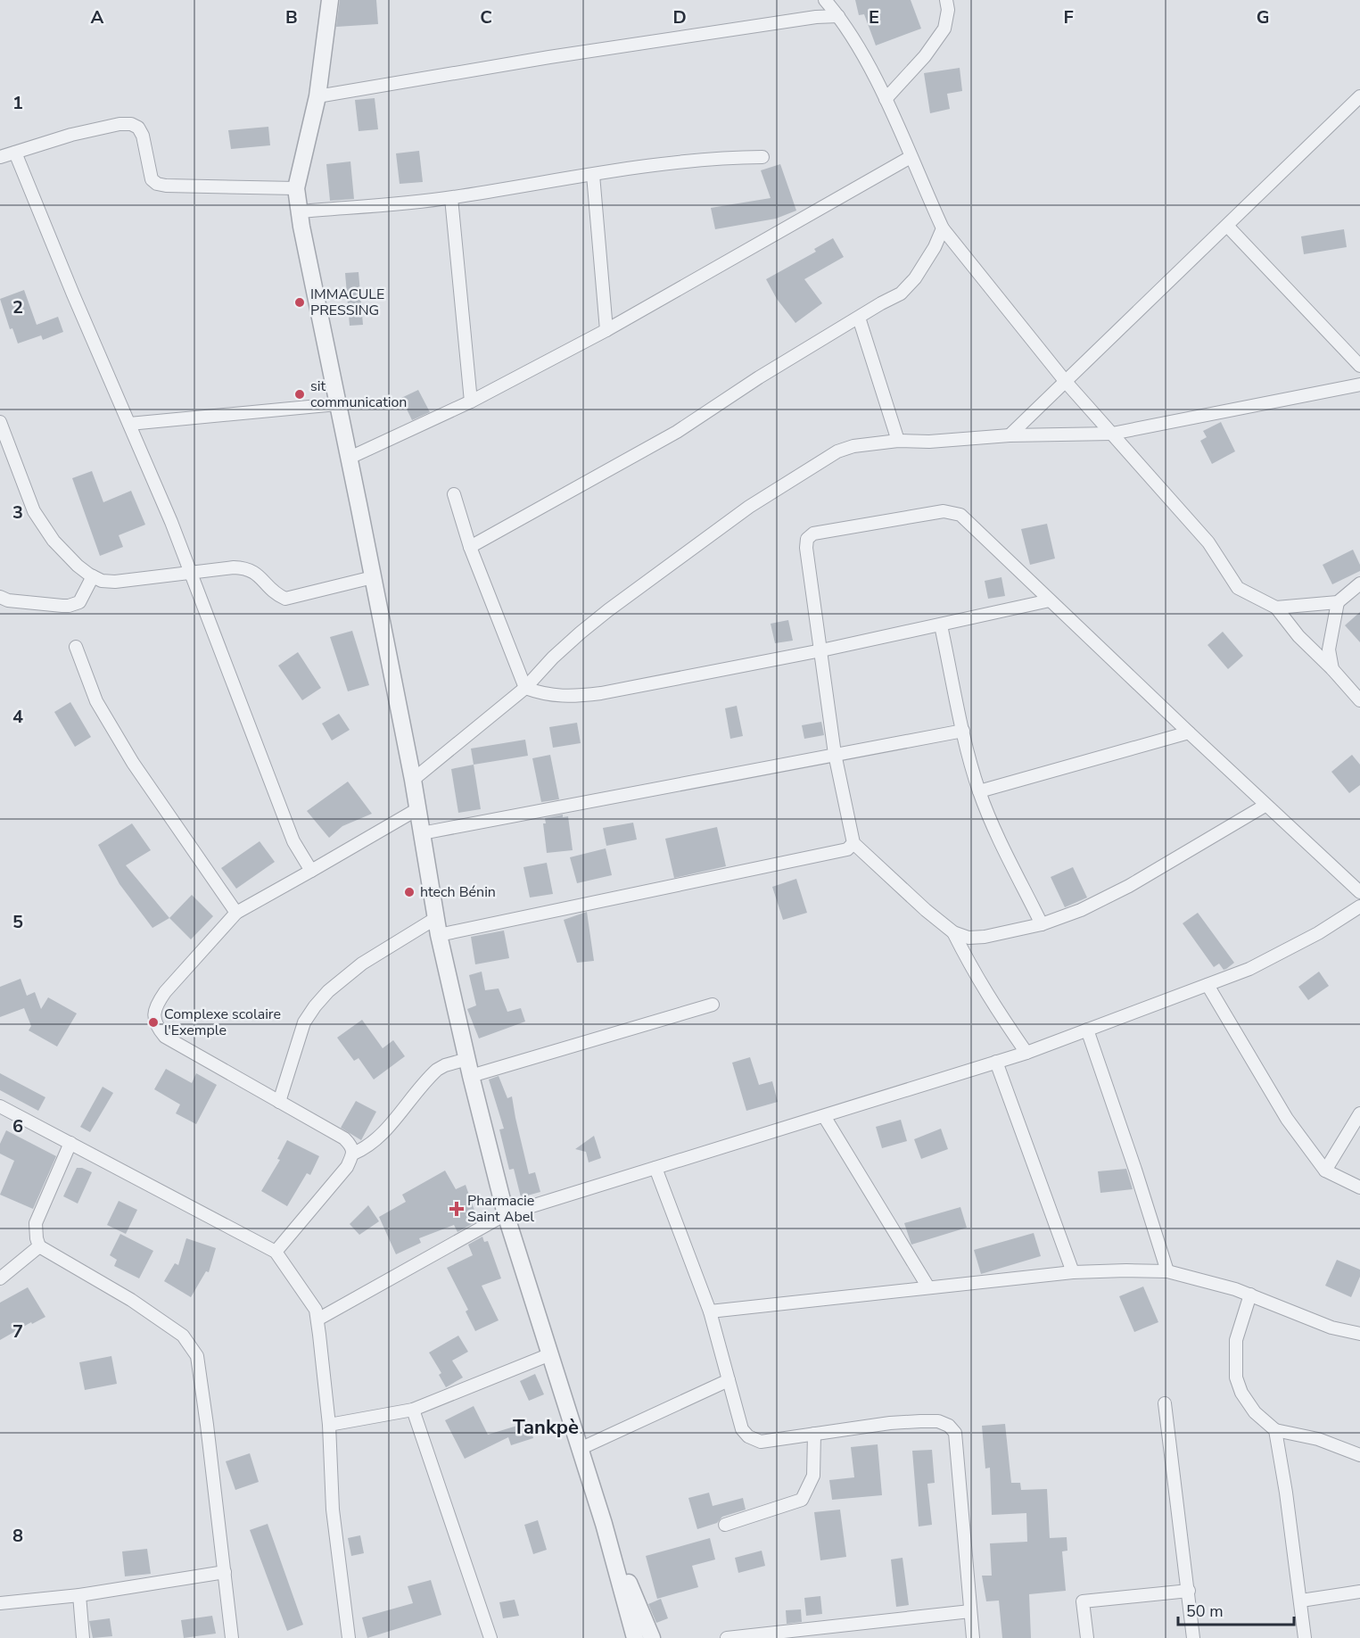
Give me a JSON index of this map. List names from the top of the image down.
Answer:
{
  "districts": ["Tankpè"],
  "places": {
    "other": [
      "IMMACULE PRESSING",
      "sit communication",
      "htech Bénin",
      "Complexe scolaire l'Exemple"
    ],
    "health": ["Pharmacie Saint Abel"]
  },
  "scale_bar": "50 m",
  "grid": {
    "columns": [
      "A",
      "B",
      "C",
      "D",
      "E",
      "F",
      "G"
    ],
    "rows": [
      "1",
      "2",
      "3",
      "4",
      "5",
      "6",
      "7",
      "8"
    ]
  }
}
